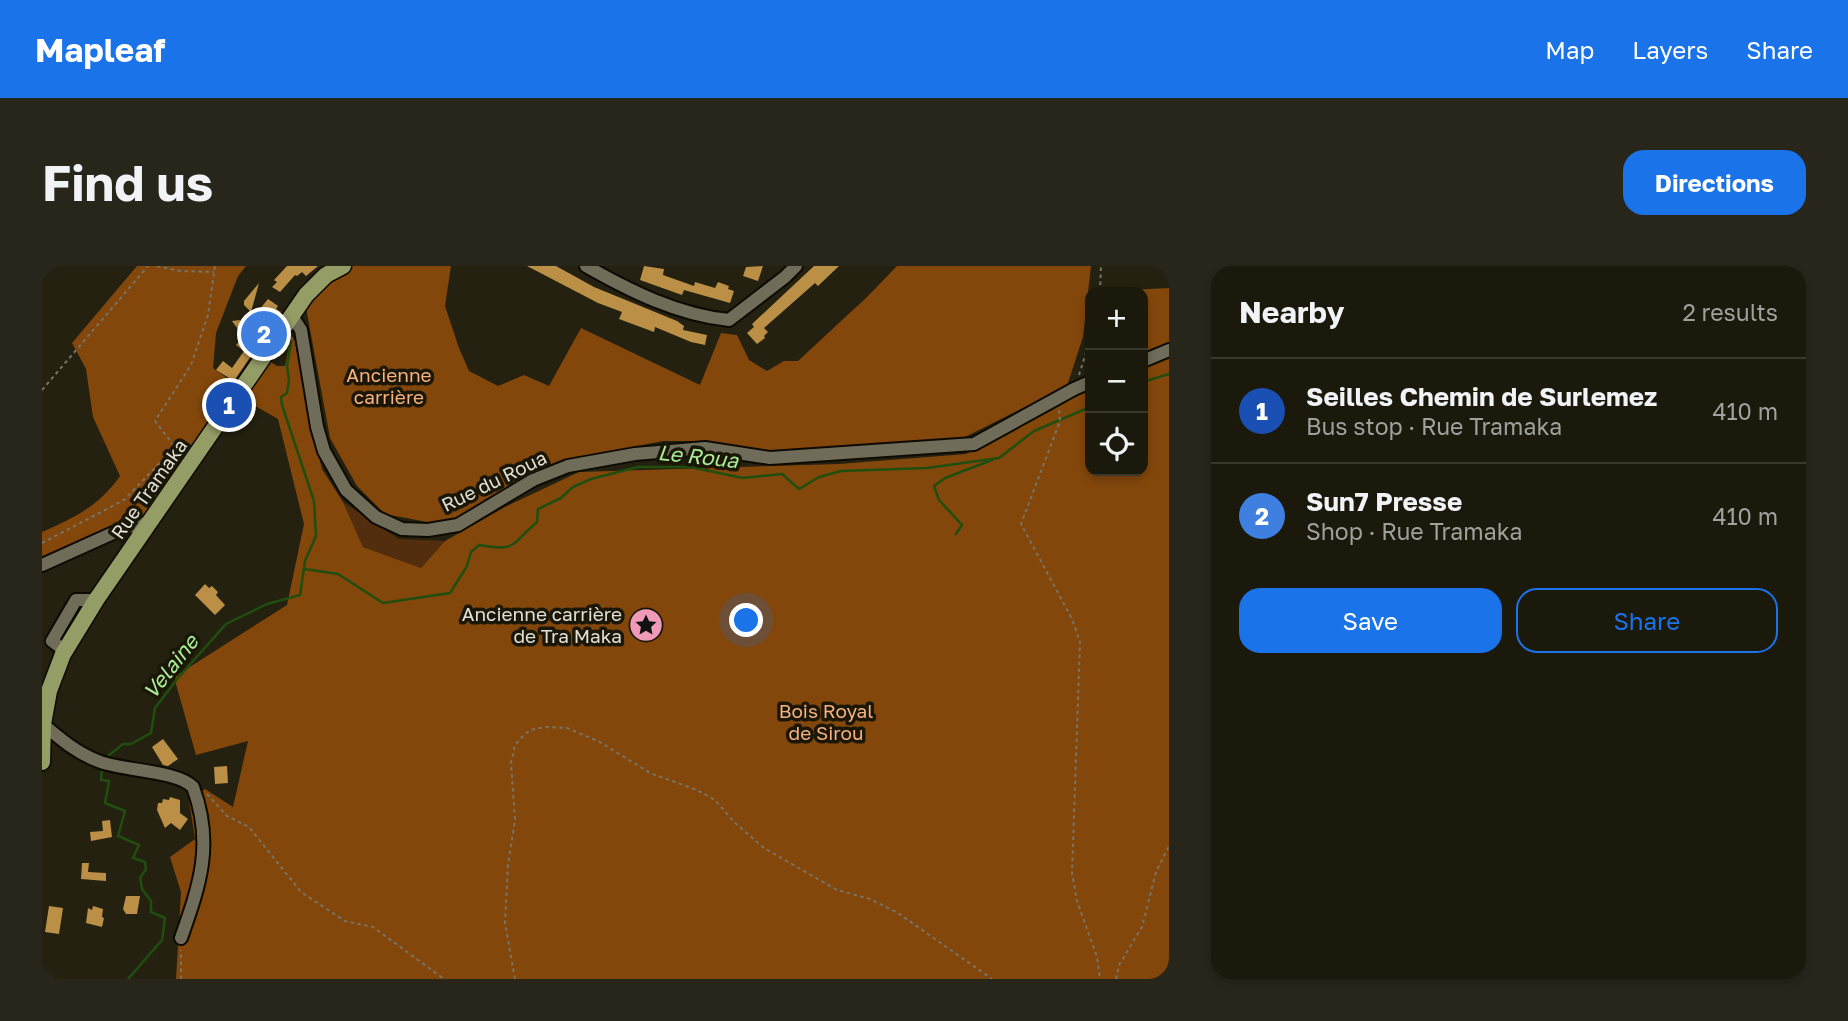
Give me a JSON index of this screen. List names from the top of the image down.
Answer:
{
  "streets": {
    "main road": ["Rue Tramaka"],
    "street": ["Rue du Roua"]
  },
  "crossings": [
    ["Rue du Roua", "Rue Tramaka"]
  ],
  "water": ["Le Roua", "Velaine"],
  "parks": ["Ancienne carrière", "Bois Royal de Sirou"],
  "places": {
    "place": ["Ancienne carrière de Tra Maka"]
  },
  "page": {
    "header": "Mapleaf",
    "nav": ["Map", "Layers", "Share"],
    "buttons": [
      "Directions",
      ["Save", "Share"]
    ],
    "title": "Find us",
    "heading": ["Nearby", "2 results"],
    "map_buttons": ["+", "−"],
    "pins": ["2", "1"],
    "list": [
      {
        "mark": "1",
        "name": "Seilles Chemin de Surlemez",
        "note": "Bus stop · Rue Tramaka",
        "value": "410 m"
      },
      {
        "mark": "2",
        "name": "Sun7 Presse",
        "note": "Shop · Rue Tramaka",
        "value": "410 m"
      }
    ]
  }
}
